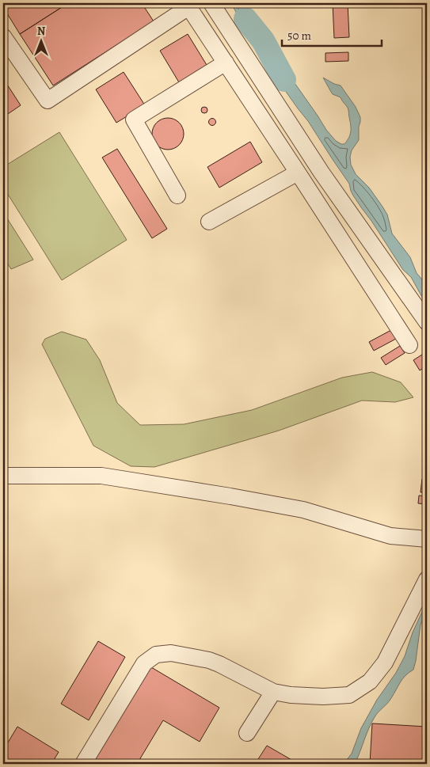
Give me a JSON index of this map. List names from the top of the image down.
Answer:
{
  "scale_bar": "50 m",
  "north": "top"
}
